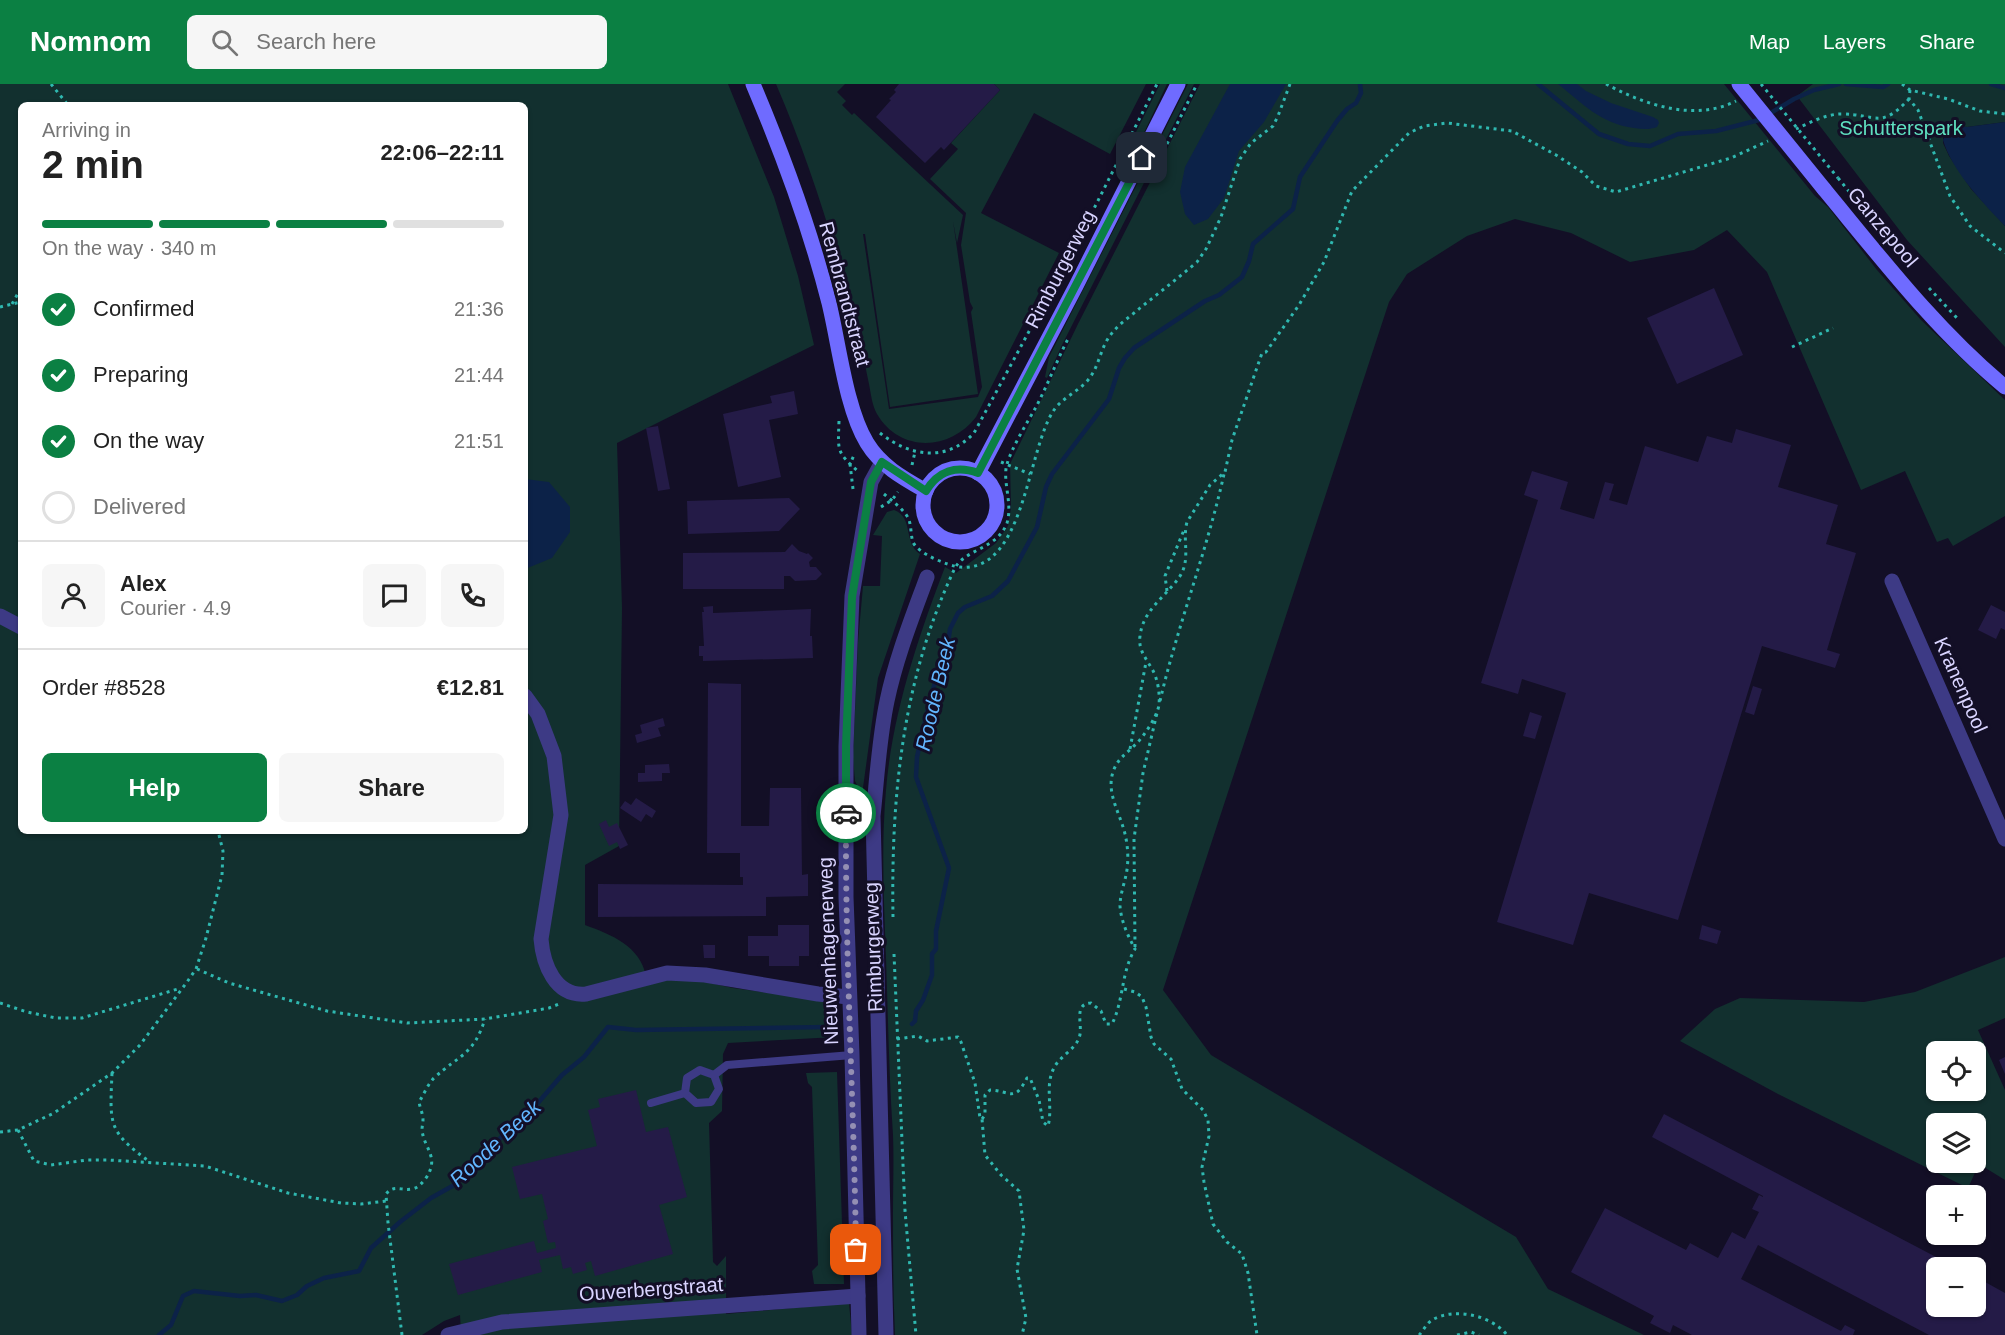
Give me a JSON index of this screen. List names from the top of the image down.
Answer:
{
  "streets": {
    "street": [
      "Ganzepool",
      "Rimburgerweg",
      "Rembrandtstraat",
      "Kranenpool",
      "Nieuwenhagenerweg",
      "Ouverbergstraat"
    ]
  },
  "crossings": [
    ["Rimburgerweg", "Rembrandtstraat"],
    ["Rembrandtstraat", "Nieuwenhagenerweg"],
    ["Nieuwenhagenerweg", "Ouverbergstraat"]
  ],
  "water": ["Roode Beek"],
  "parks": ["Schutterspark"],
  "page": {
    "header": "Nomnom",
    "search": "Search here",
    "nav": ["Map", "Layers", "Share"],
    "heading": ["2 min", "Arriving in", "22:06–22:11"],
    "panel": [
      "Alex",
      "Courier · 4.9",
      "Order #8528",
      "€12.81"
    ],
    "bar": "On the way · 340 m",
    "list": [
      ["Confirmed", "21:36"],
      ["Preparing", "21:44"],
      ["On the way", "21:51"],
      "Delivered"
    ],
    "buttons": ["Help", "Share"],
    "map_buttons": ["+", "−"]
  }
}
